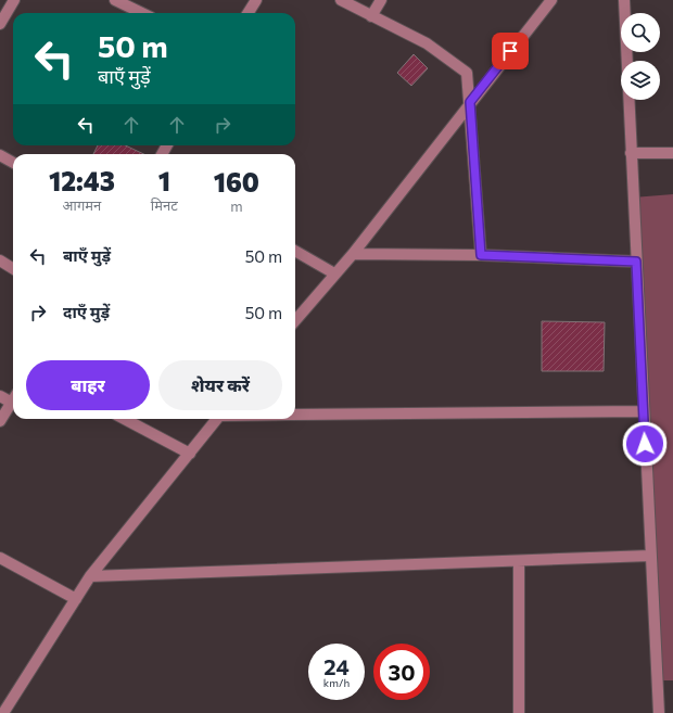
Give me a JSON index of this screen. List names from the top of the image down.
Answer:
{
  "page": {
    "turn": ["50 m", "बाएँ मुड़ें"],
    "eta": [
      "12:43",
      "आगमन",
      "1",
      "मिनट",
      "160",
      "m"
    ],
    "list": [
      {
        "name": "बाएँ मुड़ें",
        "value": "50 m"
      },
      {
        "name": "दाएँ मुड़ें",
        "value": "50 m"
      }
    ],
    "buttons": ["बाहर", "शेयर करें"],
    "speed": "24 km/h",
    "limit": "30"
  }
}
